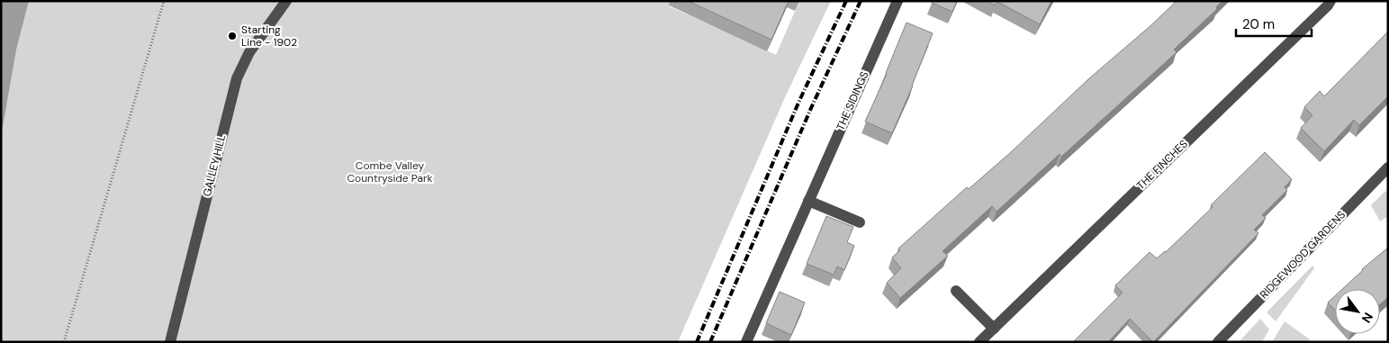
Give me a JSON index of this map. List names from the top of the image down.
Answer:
{
  "streets": {
    "street": [
      "THE SIDINGS",
      "THE FINCHES",
      "GALLEY HILL",
      "RIDGEWOOD GARDENS"
    ]
  },
  "parks": ["Combe Valley Countryside Park"],
  "places": ["Starting Line - 1902"],
  "scale_bar": "20 m",
  "north": "bottom right"
}
